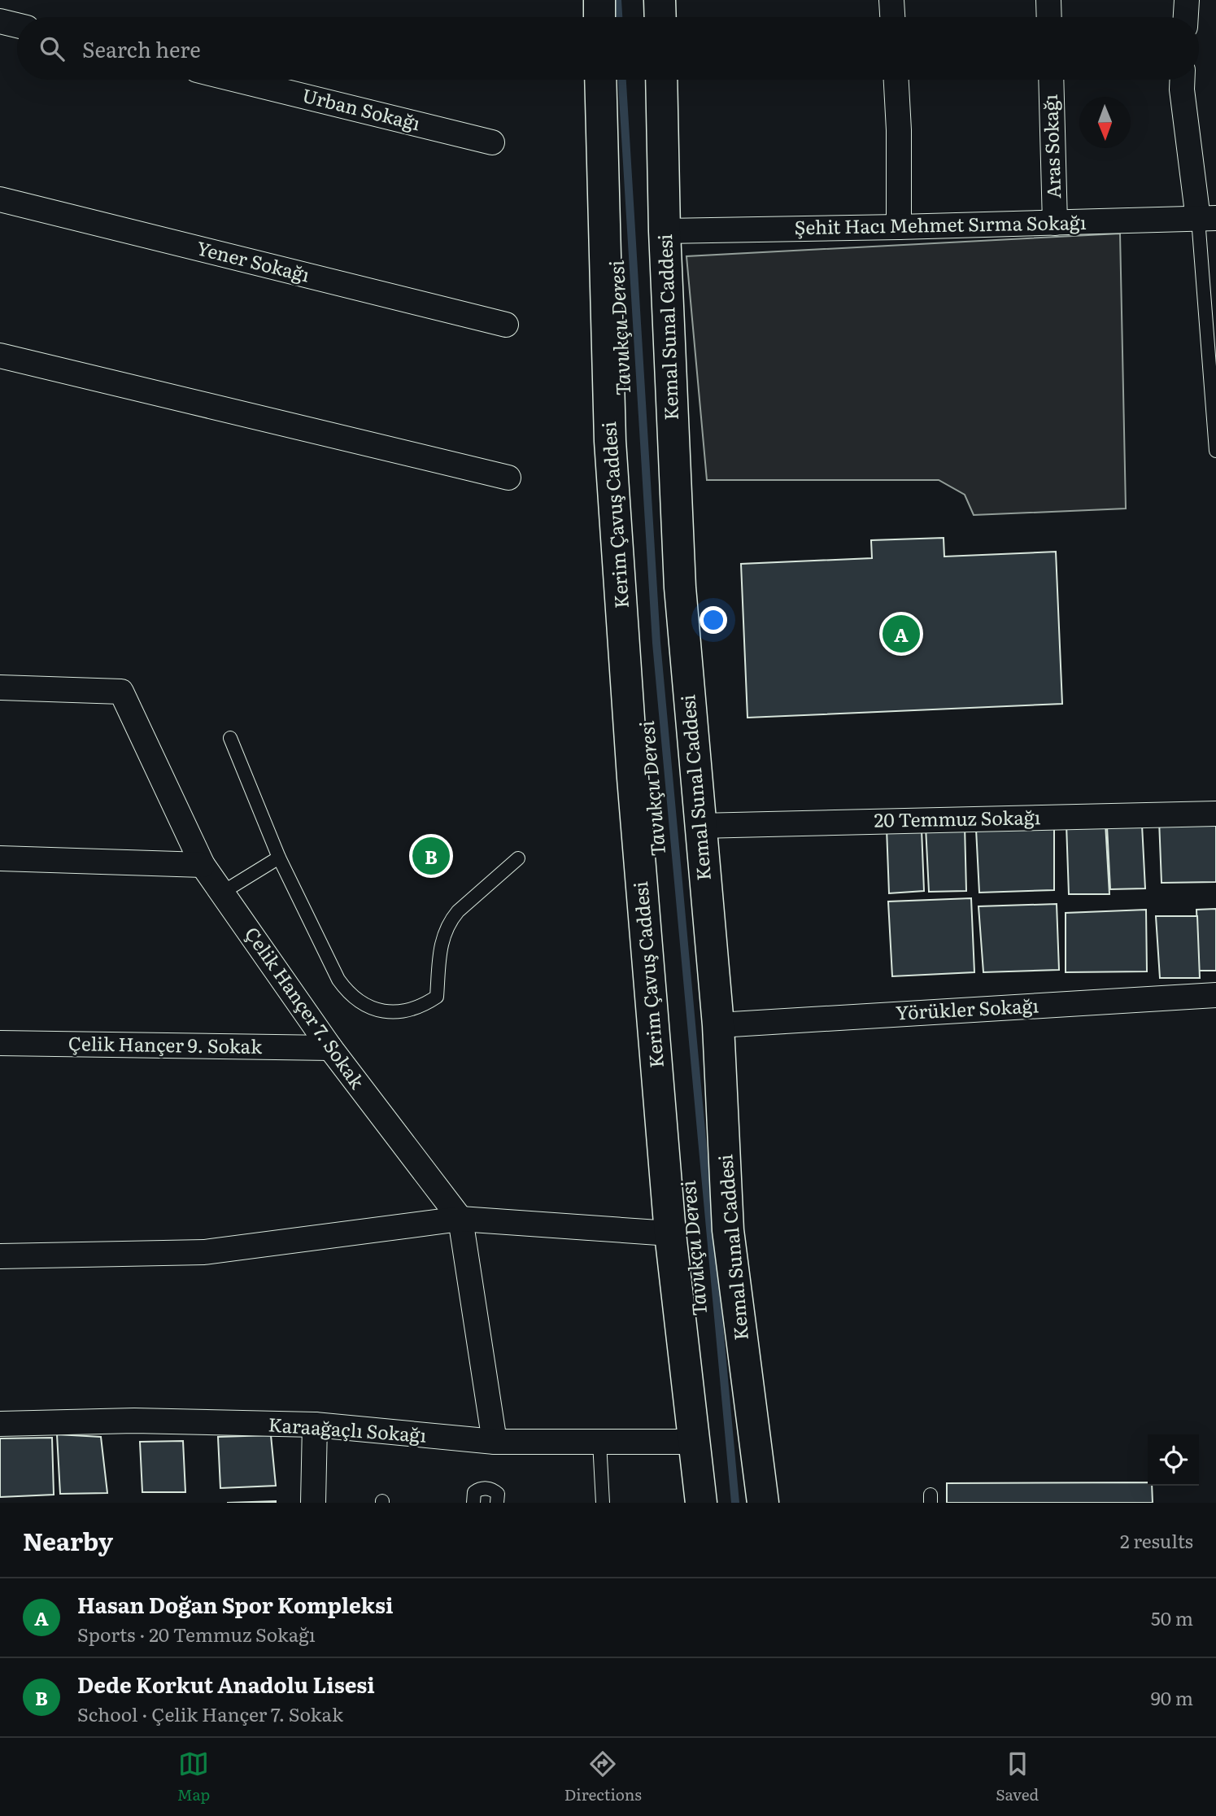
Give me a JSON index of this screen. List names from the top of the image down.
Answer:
{
  "streets": {
    "main road": ["Kemal Sunal Caddesi", "Kerim Çavuş Caddesi"],
    "street": [
      "Urban Sokağı",
      "Aras Sokağı",
      "Şehit Hacı Mehmet Sırma Sokağı",
      "Yener Sokağı",
      "20 Temmuz Sokağı",
      "Çelik Hançer 7. Sokak",
      "Yörükler Sokağı",
      "Çelik Hançer 9. Sokak",
      "Karaağaçlı Sokağı"
    ]
  },
  "crossings": [
    ["Aras Sokağı", "Şehit Hacı Mehmet Sırma Sokağı"],
    ["Şehit Hacı Mehmet Sırma Sokağı", "Kemal Sunal Caddesi"],
    ["Kemal Sunal Caddesi", "20 Temmuz Sokağı"],
    ["Kemal Sunal Caddesi", "Yörükler Sokağı"],
    ["Kerim Çavuş Caddesi", "Karaağaçlı Sokağı"],
    ["Çelik Hançer 7. Sokak", "Çelik Hançer 9. Sokak"],
    ["Çelik Hançer 7. Sokak", "Karaağaçlı Sokağı"]
  ],
  "water": ["Tavukçu Deresi"],
  "north": "bottom",
  "page": {
    "search": "Search here",
    "pins": ["A", "B"],
    "heading": ["Nearby", "2 results"],
    "list": [
      {
        "mark": "A",
        "name": "Hasan Doğan Spor Kompleksi",
        "note": "Sports · 20 Temmuz Sokağı",
        "value": "50 m"
      },
      {
        "mark": "B",
        "name": "Dede Korkut Anadolu Lisesi",
        "note": "School · Çelik Hançer 7. Sokak",
        "value": "90 m"
      }
    ],
    "nav": ["Map", "Directions", "Saved"]
  }
}
